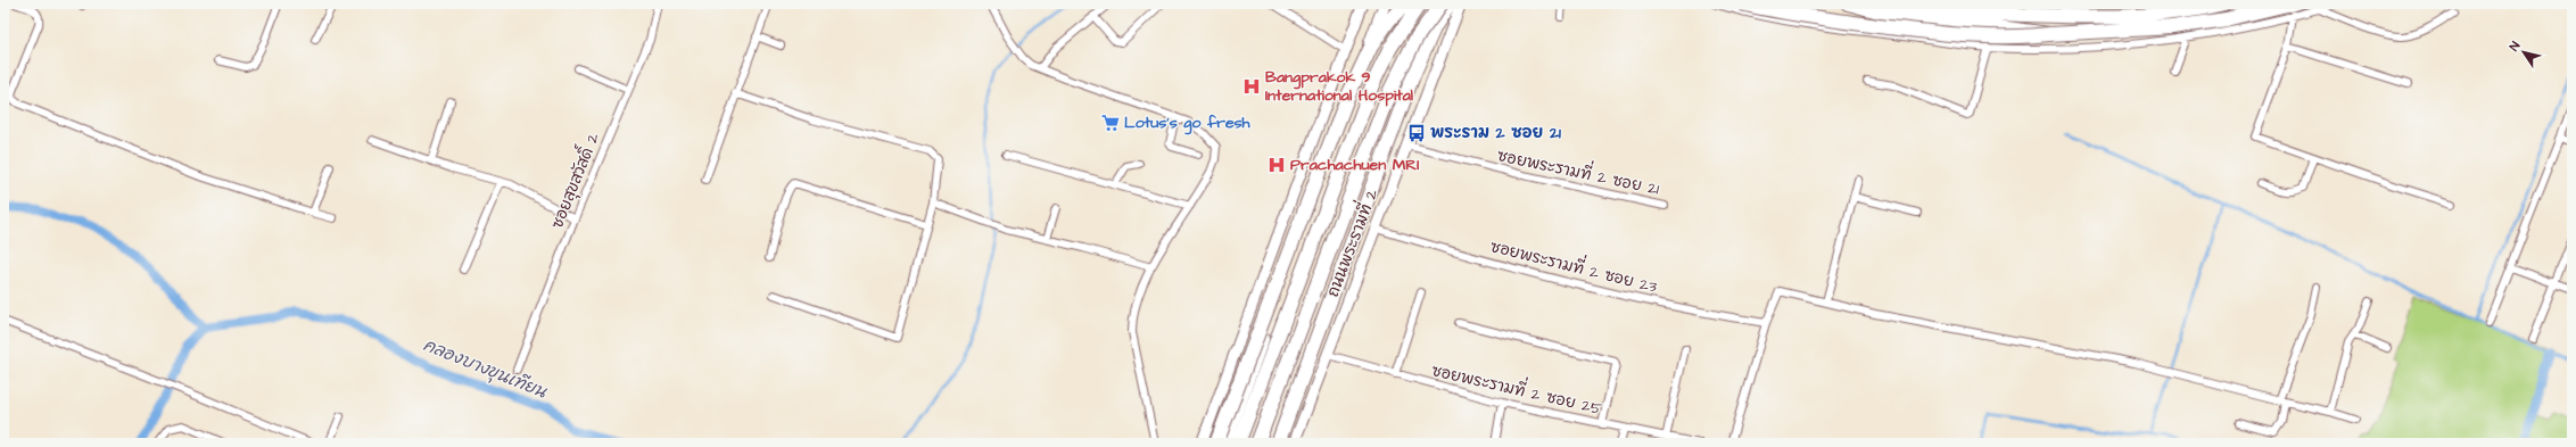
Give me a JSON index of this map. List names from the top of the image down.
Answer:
{
  "streets": {
    "main road": ["ถนนพระรามที่ 2"],
    "street": [
      "ซอยพระรามที่ 2 ซอย 21",
      "ซอยสุขสวัสดิ์ 2",
      "ซอยพระรามที่ 2 ซอย 23",
      "ซอยพระรามที่ 2 ซอย 25"
    ]
  },
  "crossings": [
    ["ซอยพระรามที่ 2 ซอย 21", "ถนนพระรามที่ 2"],
    ["ถนนพระรามที่ 2", "ซอยพระรามที่ 2 ซอย 23"],
    ["ถนนพระรามที่ 2", "ซอยพระรามที่ 2 ซอย 25"]
  ],
  "water": ["คลองบางขุนเทียน"],
  "places": {
    "hospital": ["Bangprakok 9 International Hospital", "Prachachuen MRI"],
    "supermarket": ["Lotus's go fresh"],
    "bus stop": ["พระราม 2 ซอย 21"]
  },
  "north": "top left"
}
